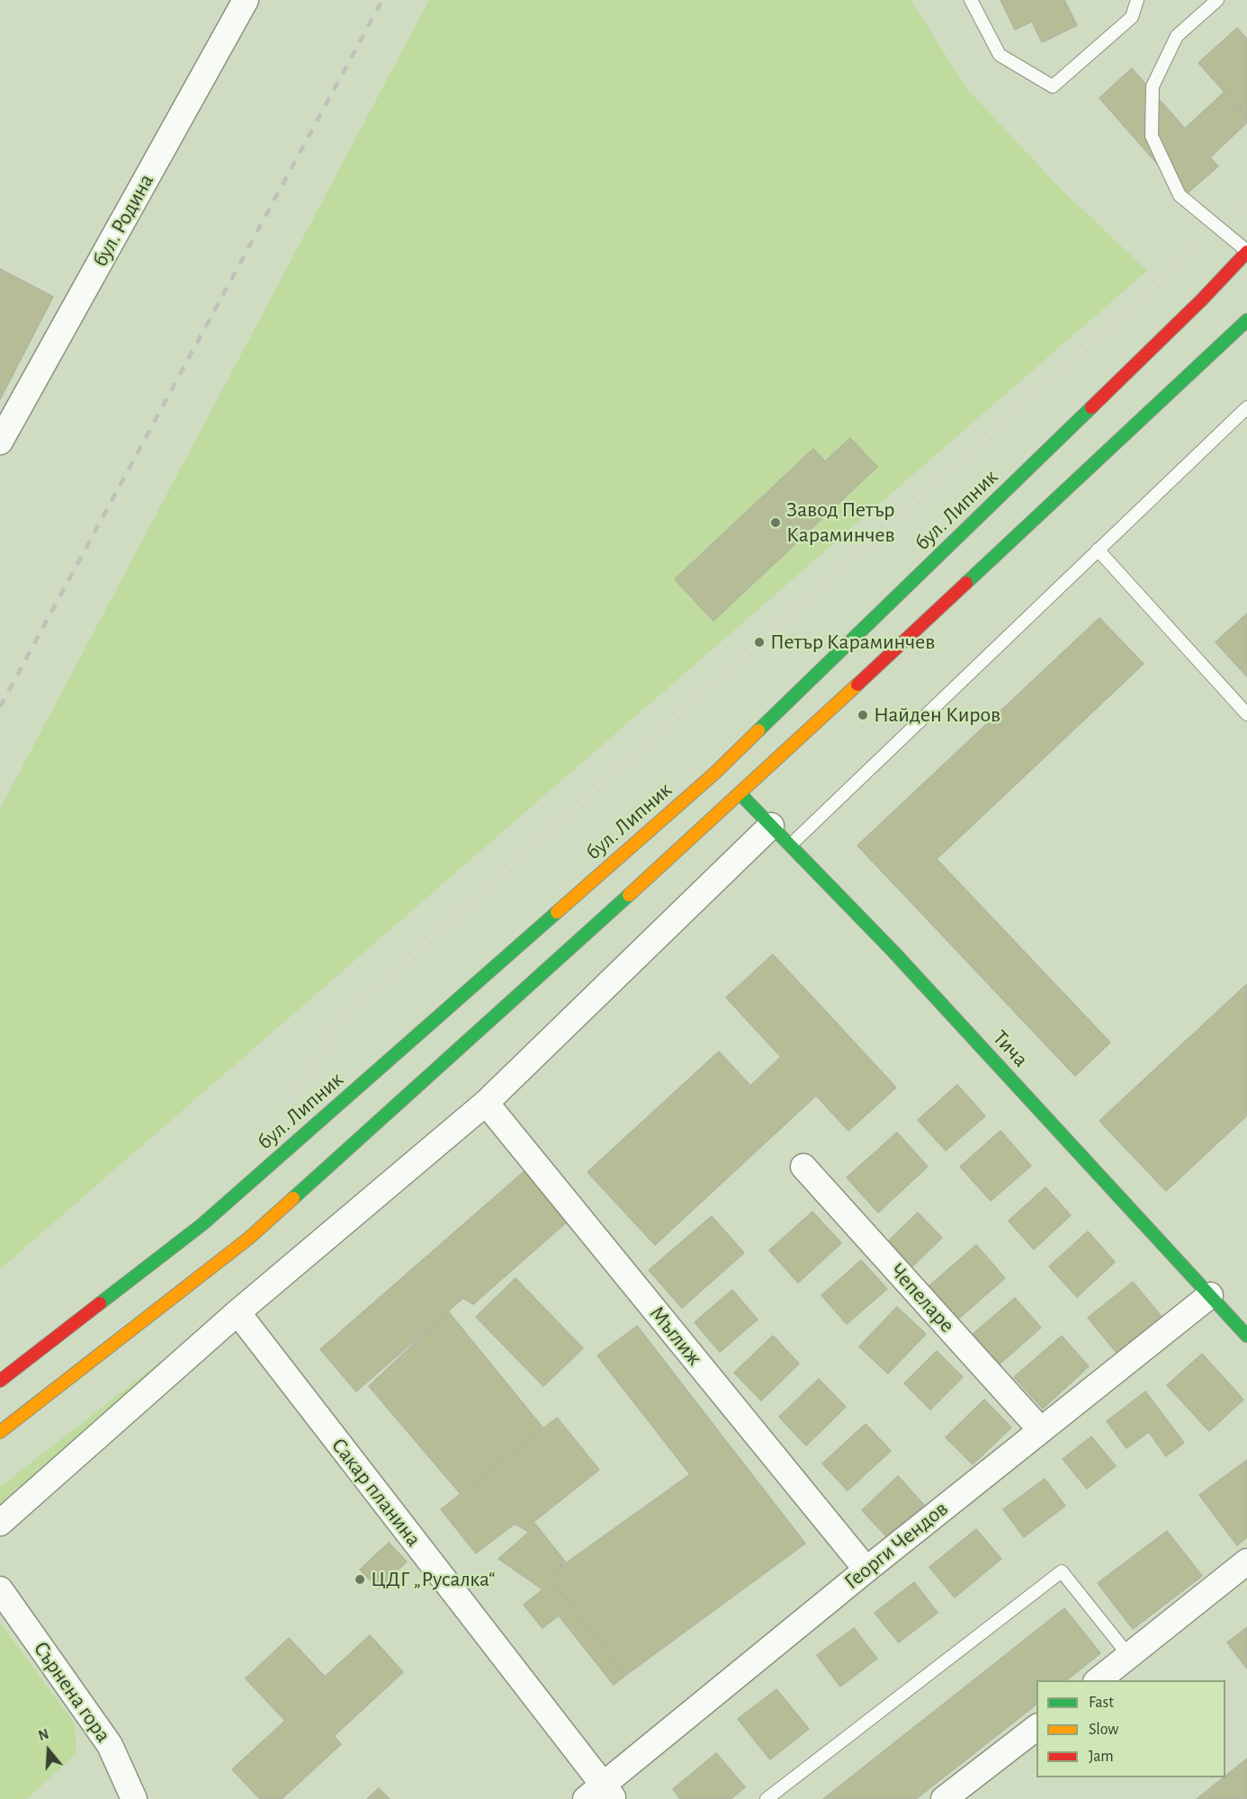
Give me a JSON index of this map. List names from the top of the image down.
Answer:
{
  "streets": {
    "main road": ["бул. Липник", "Тича"],
    "street": [
      "бул. Родина",
      "Чепеларе",
      "Мъглиж",
      "Сакар планина",
      "Георги Чендов",
      "Сърнена гора"
    ]
  },
  "crossings": [
    ["Тича", "Георги Чендов"],
    ["Чепеларе", "Георги Чендов"],
    ["Мъглиж", "Георги Чендов"],
    ["Сакар планина", "Георги Чендов"]
  ],
  "places": [
    "Завод Петър Караминчев",
    "Петър Караминчев",
    "Найден Киров",
    "ЦДГ „Русалка“"
  ],
  "legend": ["Fast", "Slow", "Jam"],
  "north": "top"
}
